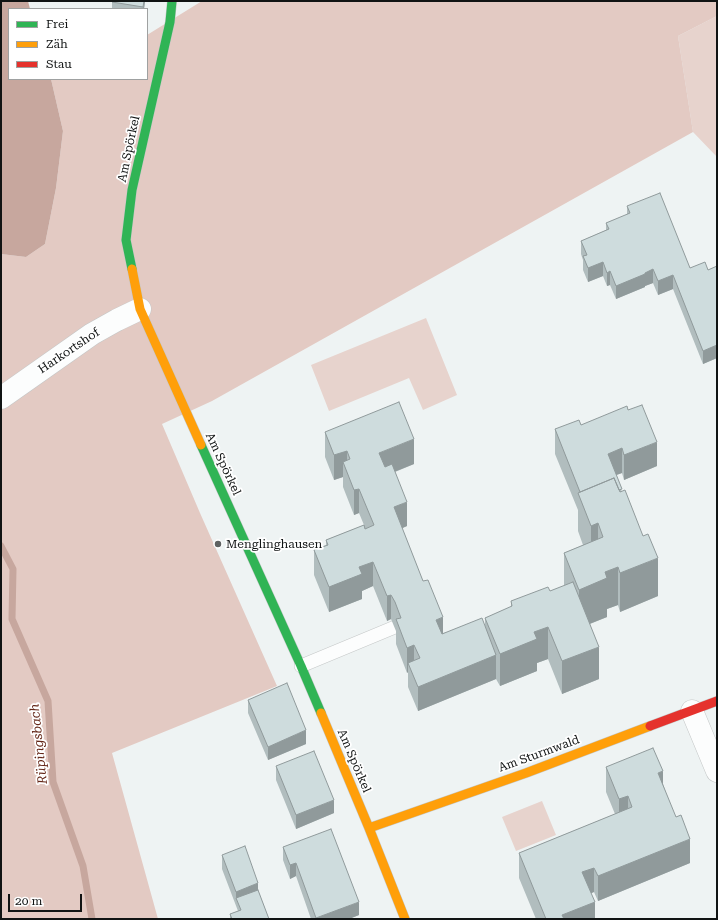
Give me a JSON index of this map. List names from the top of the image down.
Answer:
{
  "streets": {
    "street": ["Am Spörkel", "Harkortshof", "Am Sturmwald"]
  },
  "crossings": [
    ["Am Spörkel", "Harkortshof"],
    ["Am Spörkel", "Am Sturmwald"]
  ],
  "water": ["Rüpingsbach"],
  "places": ["Menglinghausen"],
  "legend": ["Frei", "Zäh", "Stau"],
  "scale_bar": "20 m"
}
